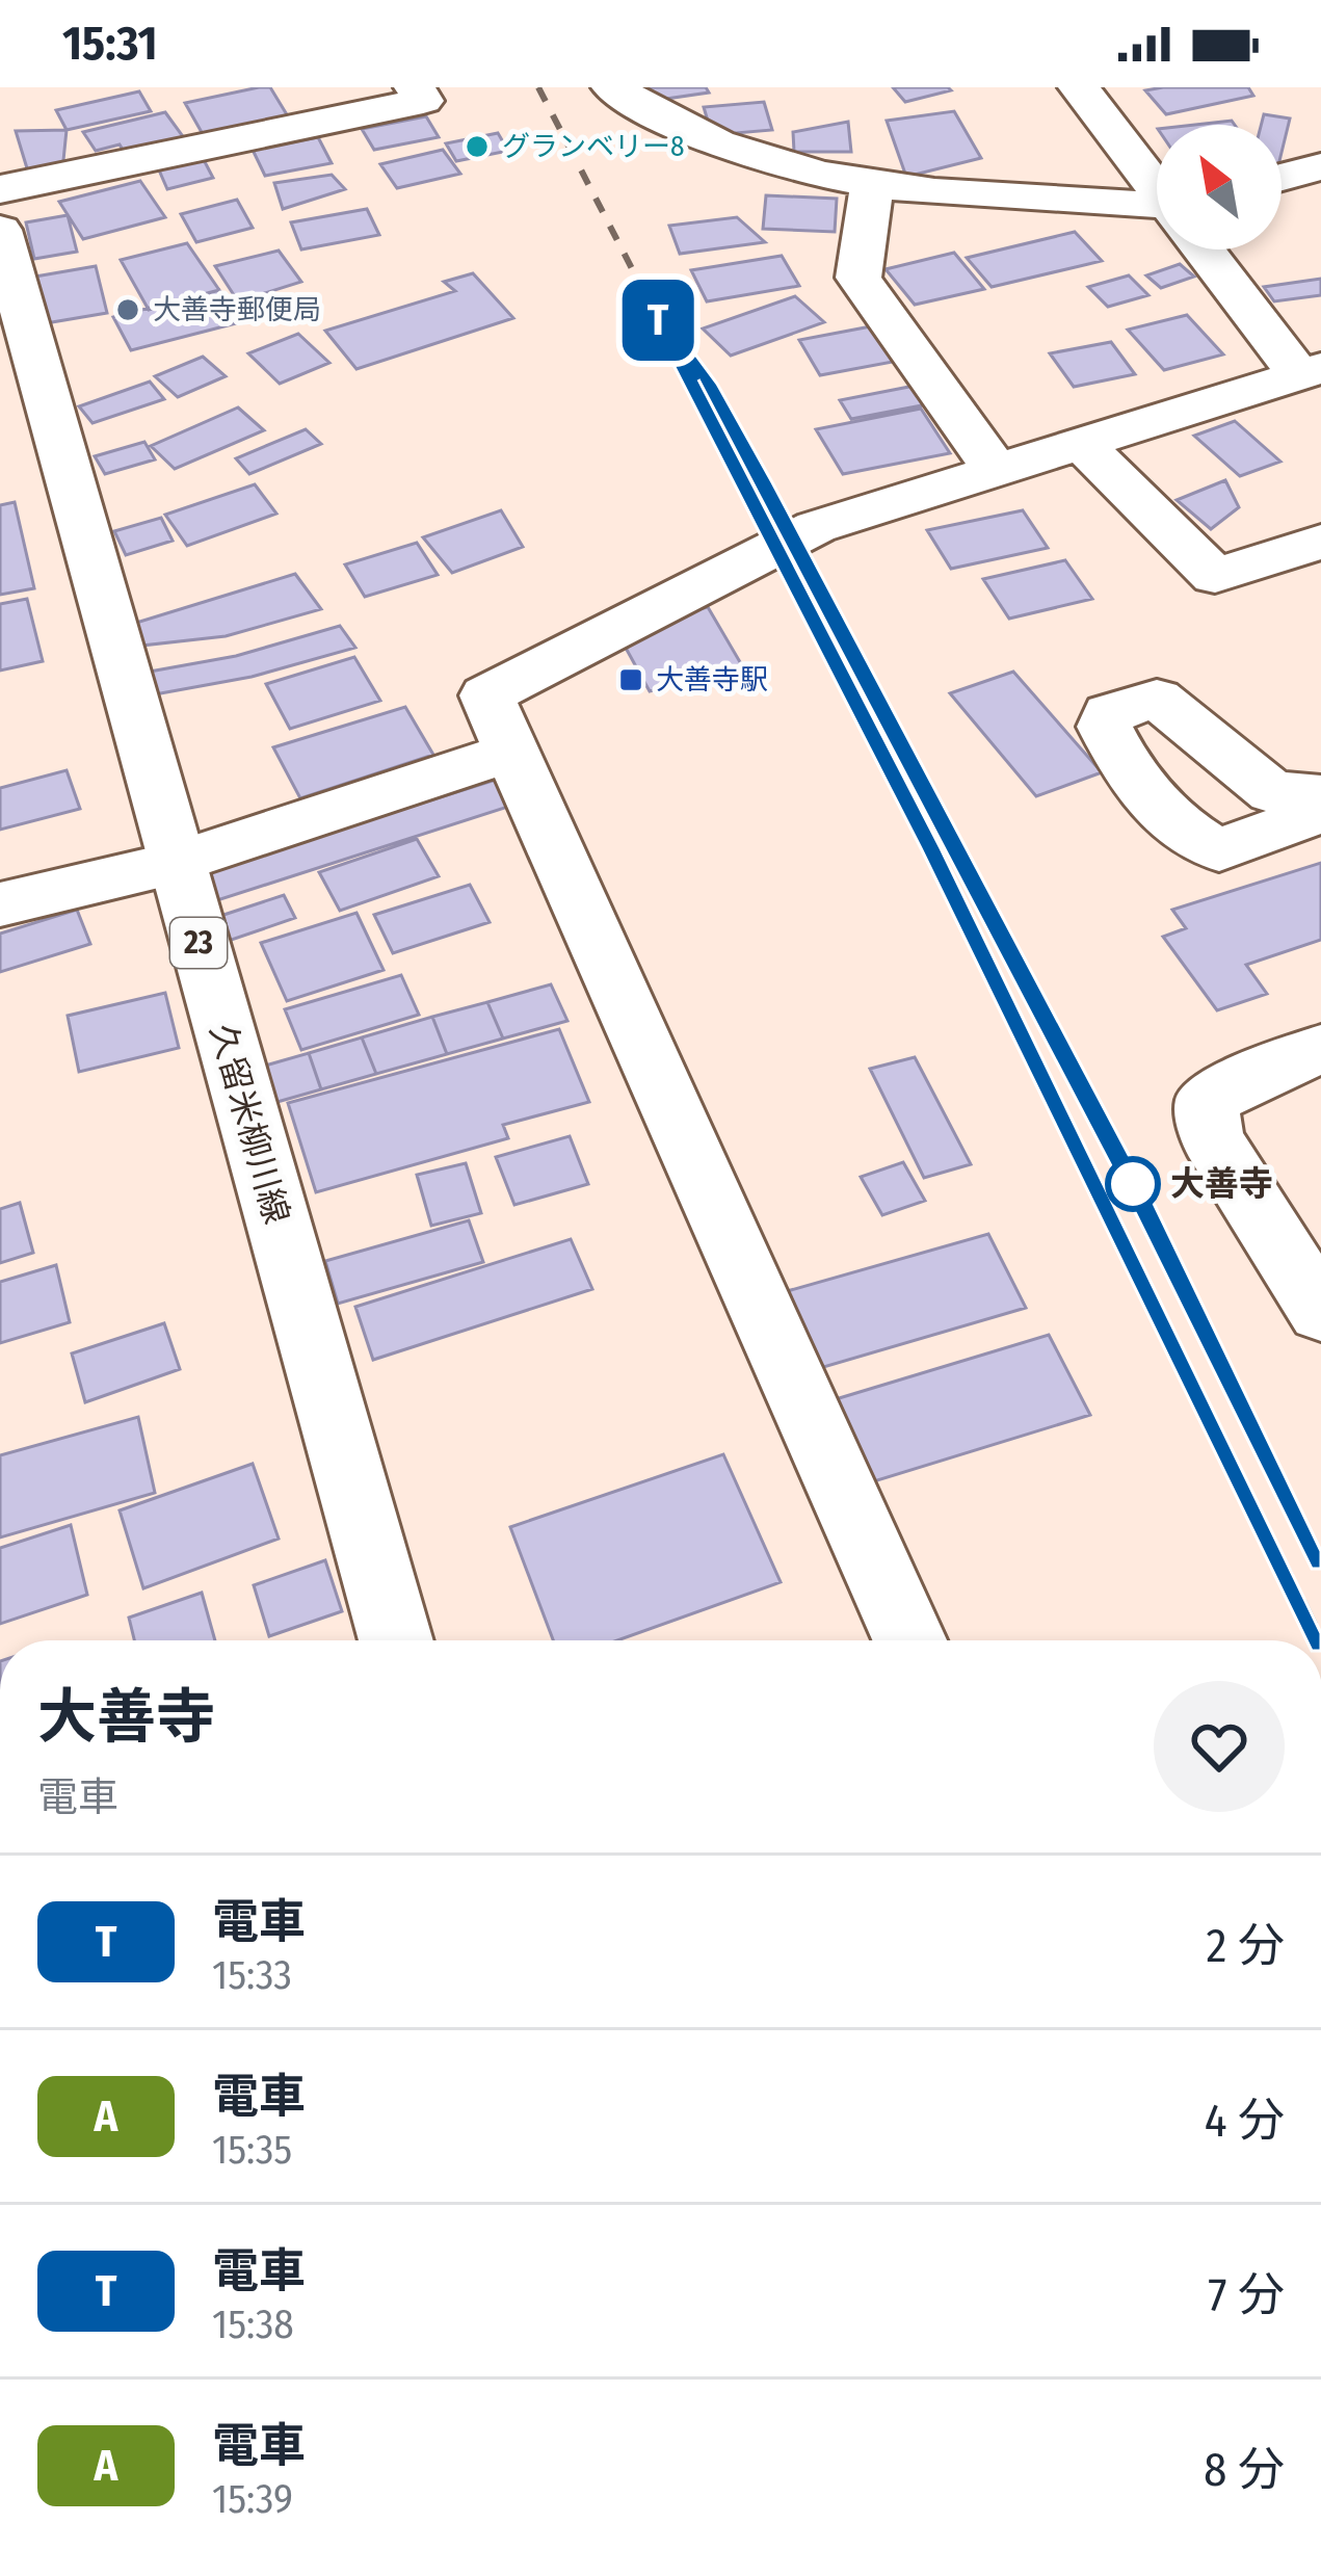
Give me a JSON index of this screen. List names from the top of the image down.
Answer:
{
  "streets": {
    "street": ["23", "久留米柳川線"]
  },
  "places": {
    "other": ["グランベリー8", "大善寺郵便局", "大善寺"],
    "transit": ["大善寺駅"]
  },
  "north": "top left",
  "page": {
    "status": "15:31",
    "on_map": "T",
    "heading": ["大善寺", "電車"],
    "list": [
      {
        "mark": "T",
        "name": "電車",
        "note": "15:33",
        "value": "2 分"
      },
      {
        "mark": "A",
        "name": "電車",
        "note": "15:35",
        "value": "4 分"
      },
      {
        "mark": "T",
        "name": "電車",
        "note": "15:38",
        "value": "7 分"
      },
      {
        "mark": "A",
        "name": "電車",
        "note": "15:39",
        "value": "8 分"
      }
    ]
  }
}
